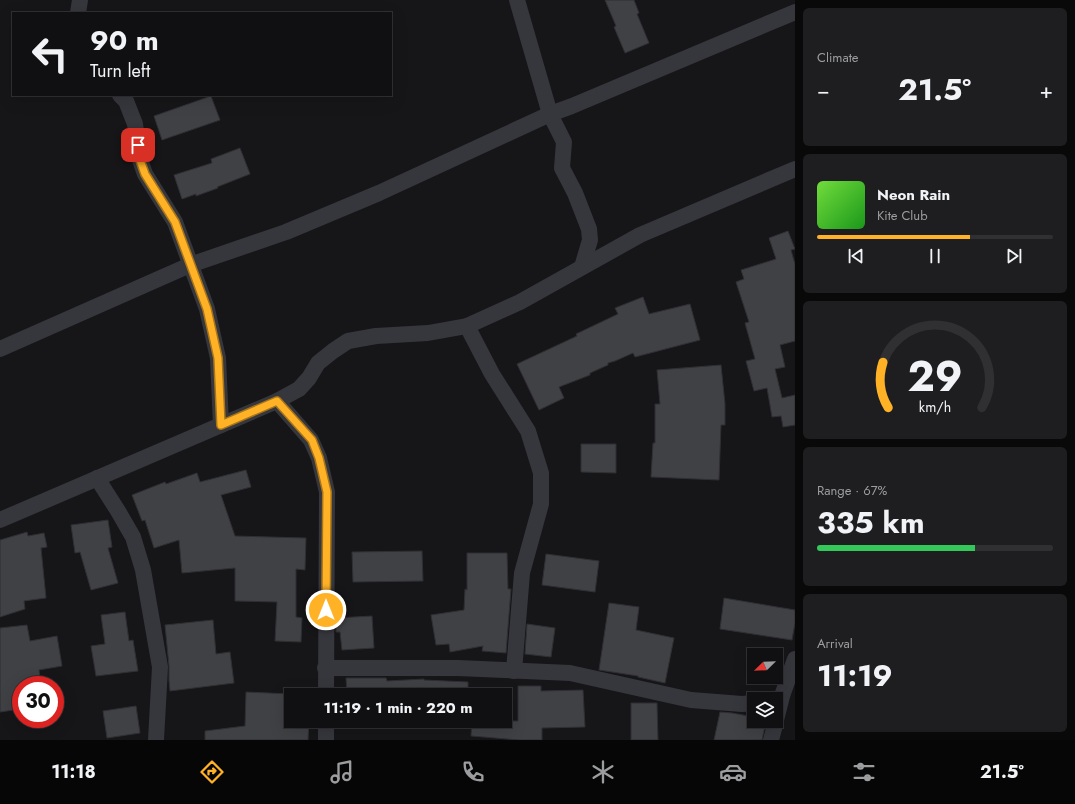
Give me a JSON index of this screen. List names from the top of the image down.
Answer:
{
  "north": "bottom left",
  "page": {
    "tile": [
      "Climate",
      ["Range · 67%", "335 km"],
      ["Arrival", "11:19"]
    ],
    "turn": ["90 m", "Turn left"],
    "heat": ["−", "21.5°", "+"],
    "song": ["Neon Rain", "Kite Club"],
    "limit": "30",
    "trip": "11:19 · 1 min · 220 m",
    "tabs": ["11:18", "21.5°"],
    "gauge": ["29", "km/h"]
  }
}
